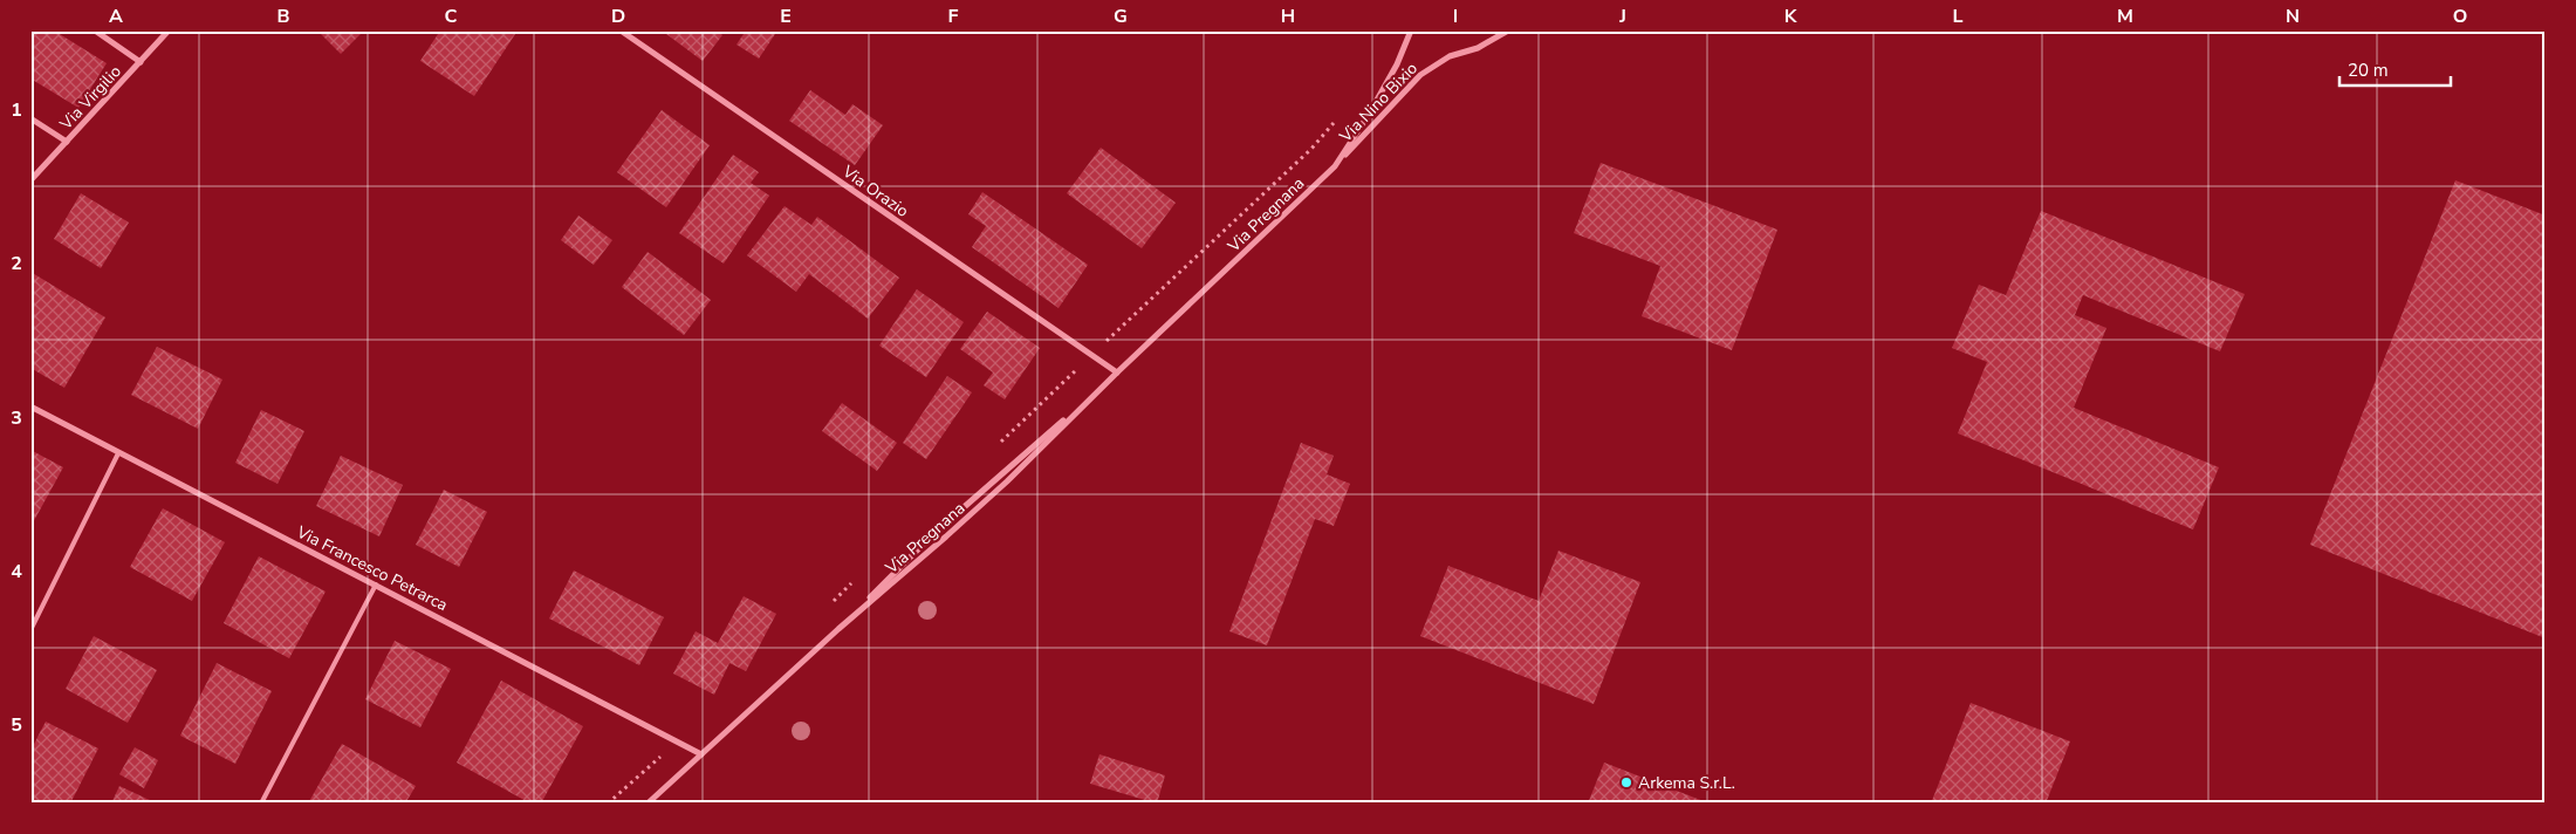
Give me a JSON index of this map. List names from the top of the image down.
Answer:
{
  "streets": {
    "street": [
      "Via Virgilio",
      "Via Nino Bixio",
      "Via Orazio",
      "Via Pregnana",
      "Via Francesco Petrarca"
    ]
  },
  "crossings": [
    ["Via Nino Bixio", "Via Pregnana"],
    ["Via Orazio", "Via Pregnana"],
    ["Via Pregnana", "Via Francesco Petrarca"]
  ],
  "places": ["Arkema S.r.L."],
  "scale_bar": "20 m",
  "grid": {
    "columns": [
      "A",
      "B",
      "C",
      "D",
      "E",
      "F",
      "G",
      "H",
      "I",
      "J",
      "K",
      "L",
      "M",
      "N",
      "O"
    ],
    "rows": [
      "1",
      "2",
      "3",
      "4",
      "5"
    ]
  }
}
